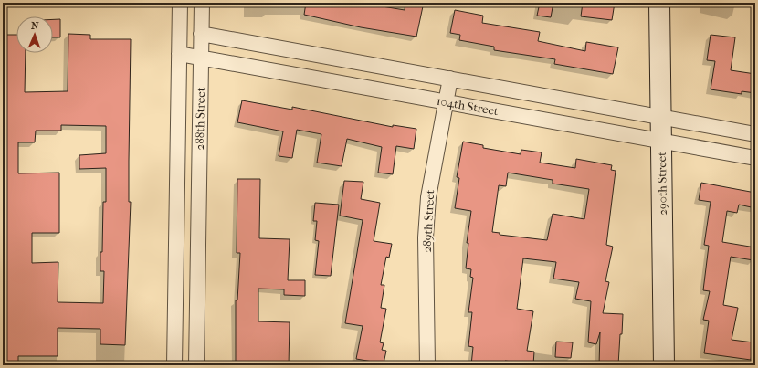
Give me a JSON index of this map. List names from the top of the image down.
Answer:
{
  "streets": {
    "street": [
      "104th Street",
      "288th Street",
      "290th Street",
      "289th Street"
    ]
  },
  "crossings": [
    ["104th Street", "288th Street"],
    ["104th Street", "290th Street"],
    ["104th Street", "289th Street"]
  ],
  "north": "top"
}
